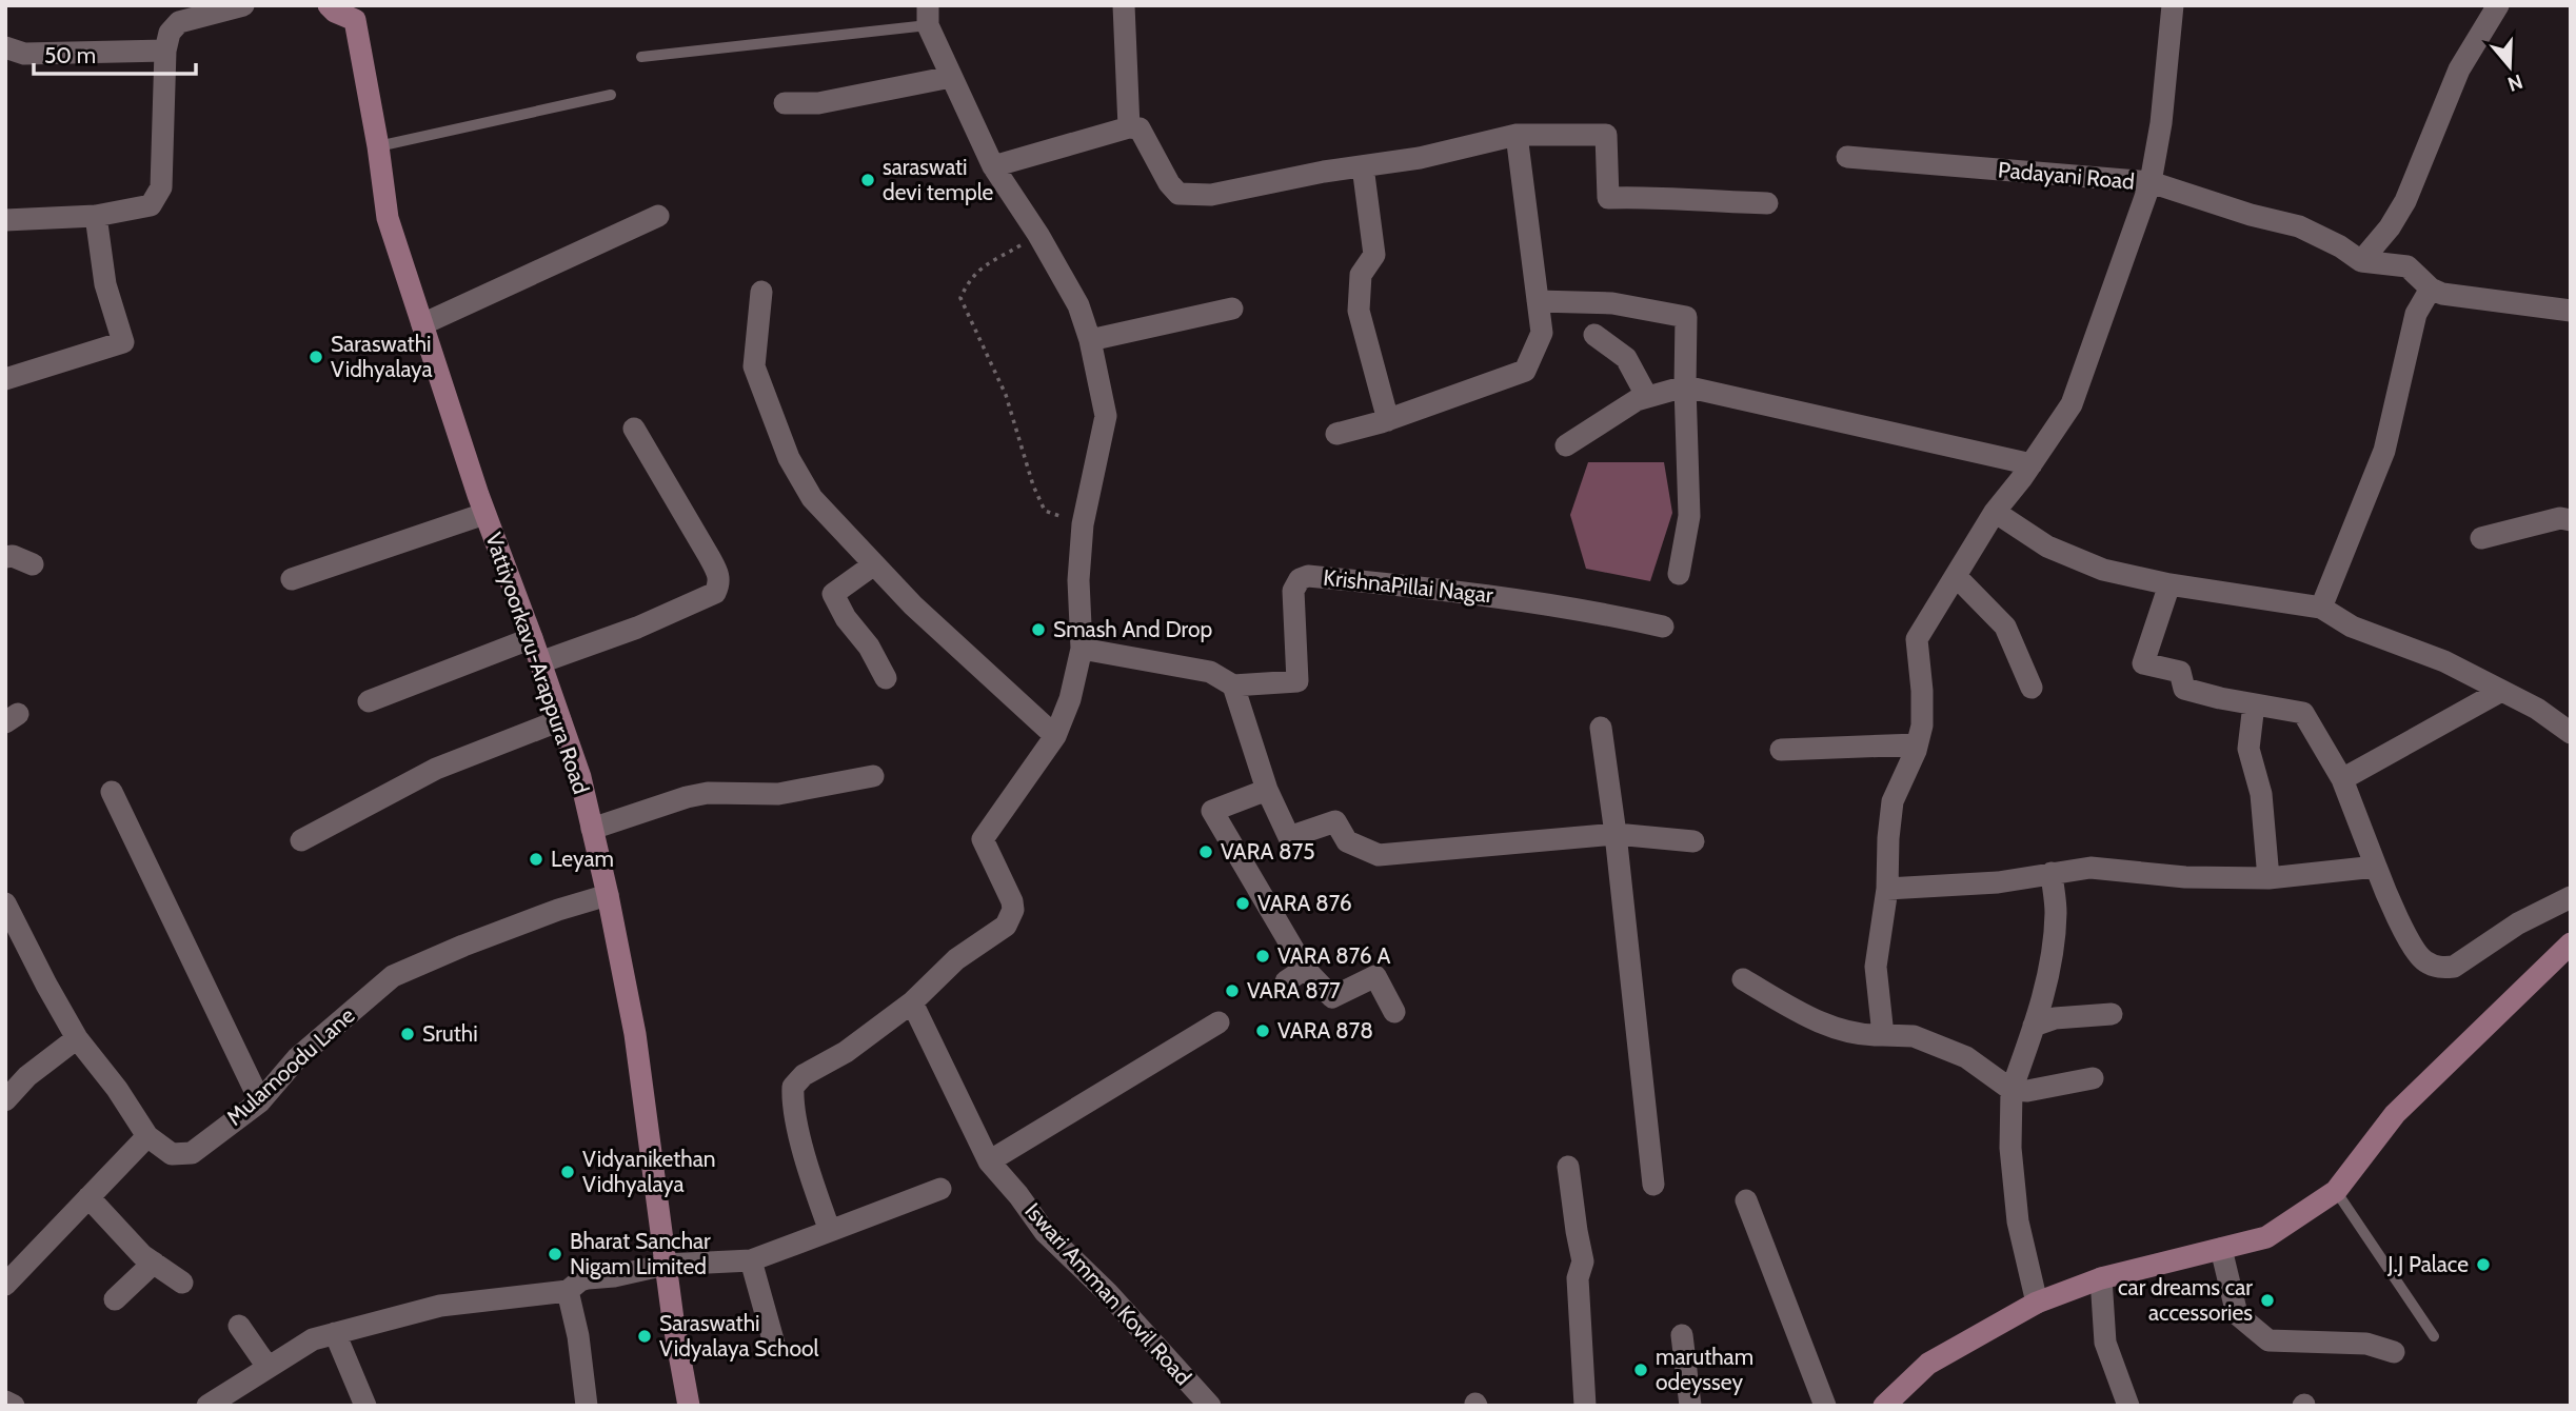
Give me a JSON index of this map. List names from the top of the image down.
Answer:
{
  "streets": {
    "street": [
      "Padayani Road",
      "KrishnaPillai Nagar",
      "Vattiyoorkavu-Arappura Road",
      "Mulamoodu Lane",
      "Iswari Amman Kovil Road"
    ]
  },
  "crossings": [
    ["Vattiyoorkavu-Arappura Road", "Mulamoodu Lane"]
  ],
  "places": [
    "saraswati devi temple",
    "Saraswathi Vidhyalaya",
    "Smash And Drop",
    "VARA 875",
    "Leyam",
    "VARA 876",
    "VARA 876 A",
    "VARA 877",
    "VARA 878",
    "Sruthi",
    "Vidyanikethan Vidhyalaya",
    "Bharat Sanchar Nigam Limited",
    "J.J Palace",
    "car dreams car accessories",
    "Saraswathi Vidyalaya School",
    "marutham odeyssey"
  ],
  "scale_bar": "50 m",
  "north": "bottom"
}
